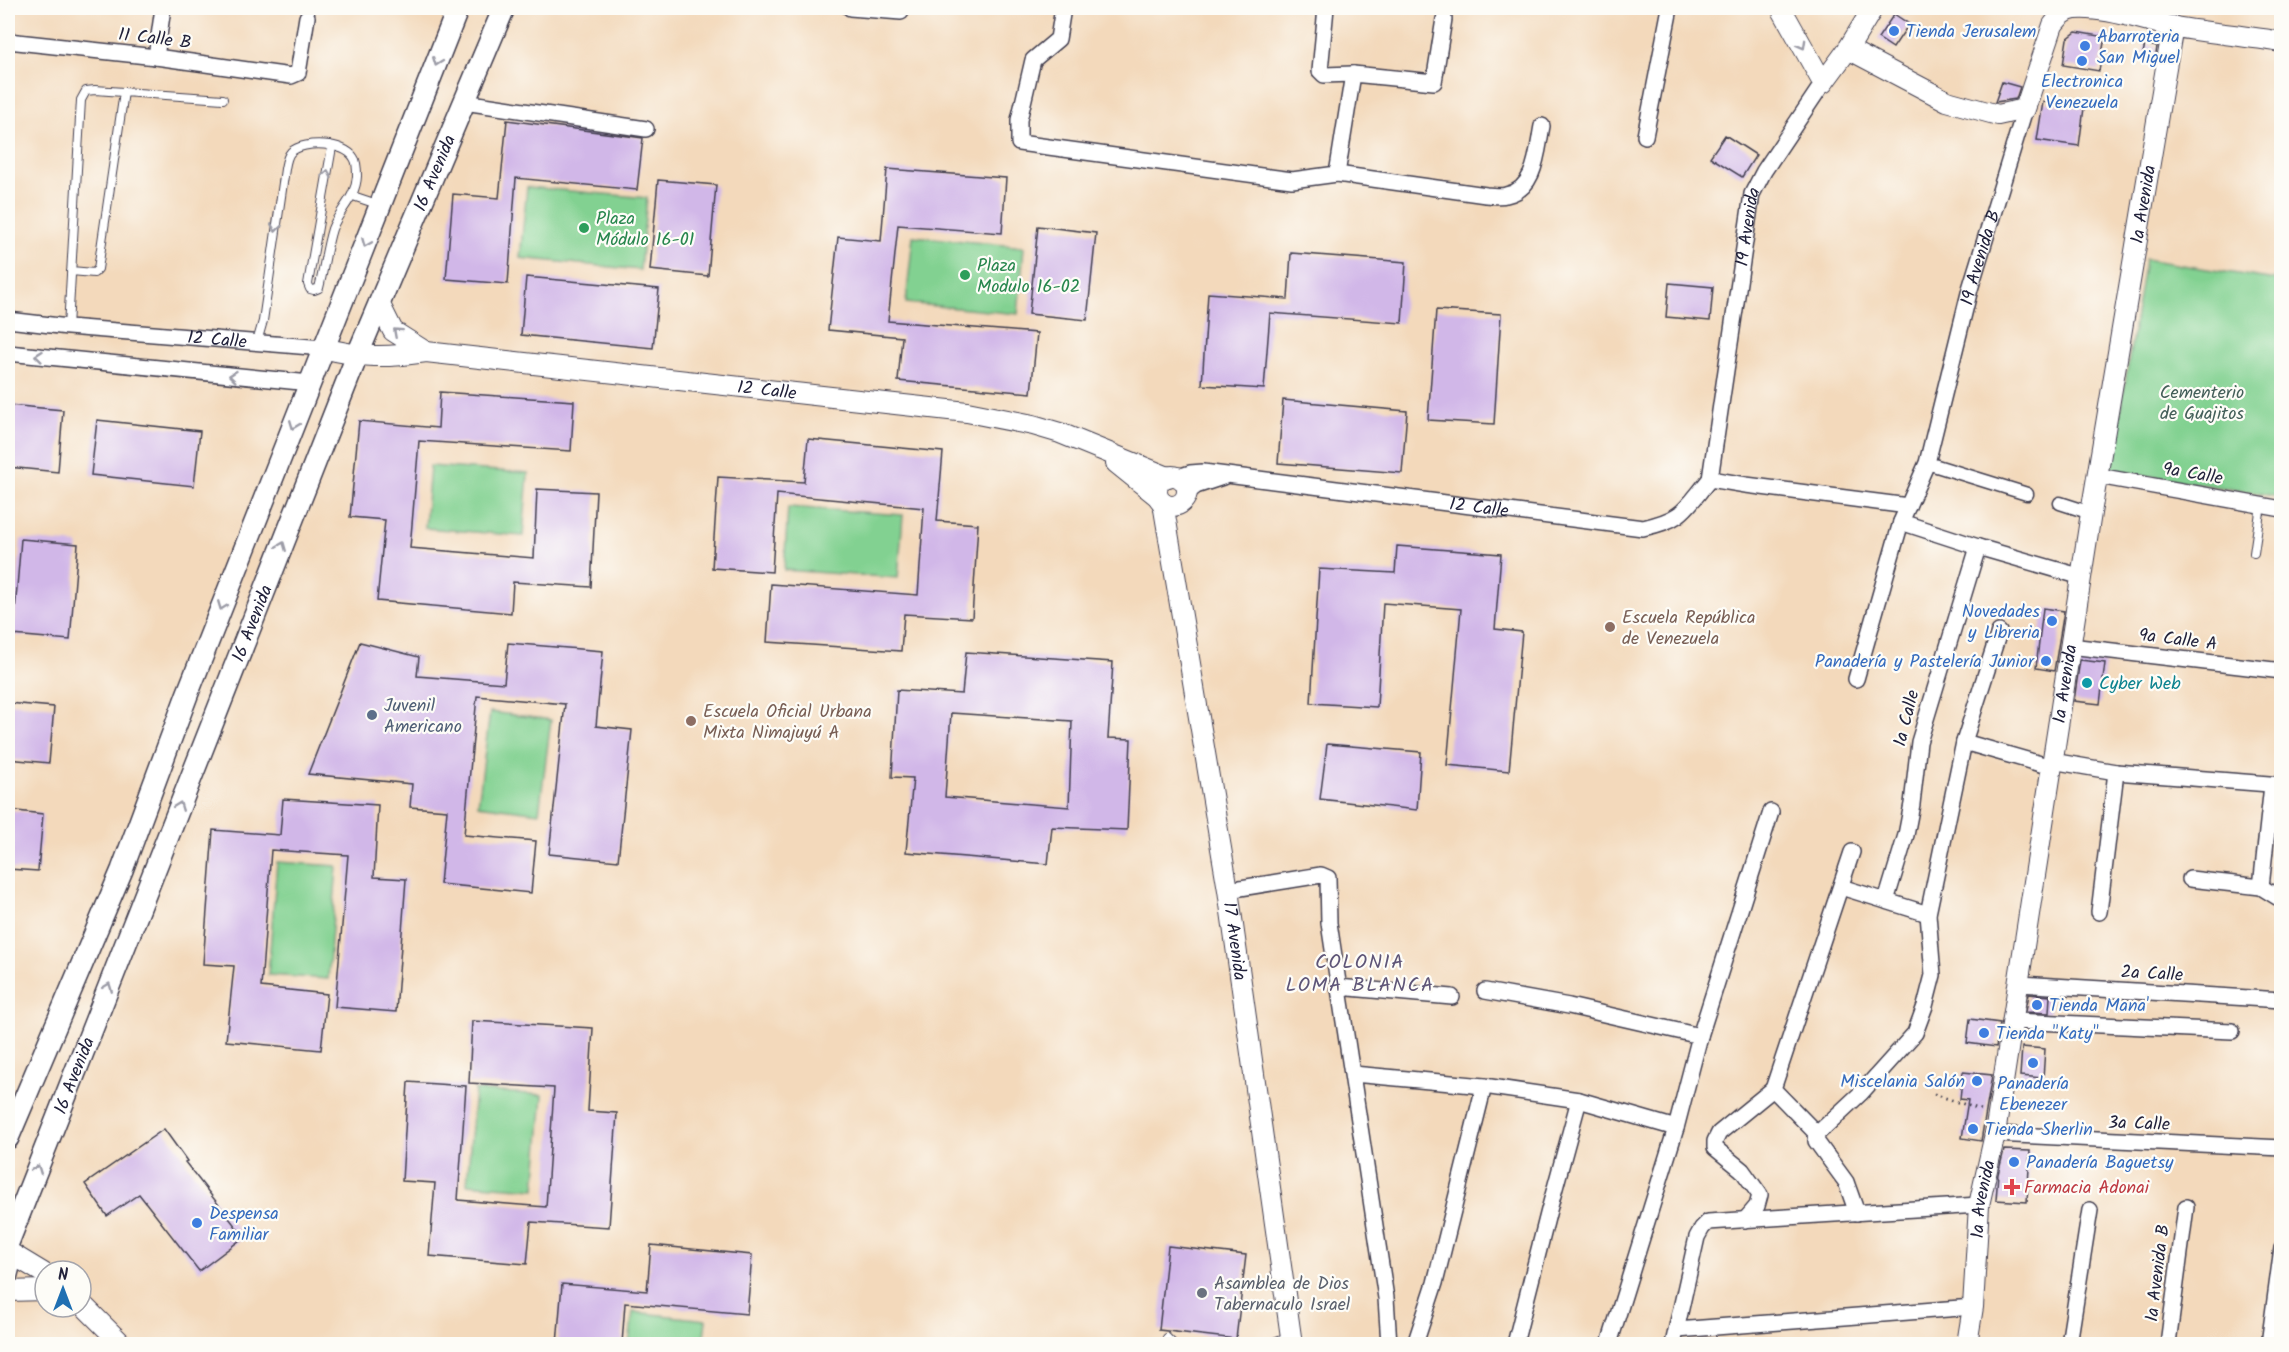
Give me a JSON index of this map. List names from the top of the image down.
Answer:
{
  "streets": {
    "main road": ["16 Avenida"],
    "street": [
      "11 Calle B",
      "1a Avenida",
      "19 Avenida",
      "19 Avenida B",
      "12 Calle",
      "9a Calle",
      "9a Calle A",
      "1a Calle",
      "17 Avenida",
      "2a Calle",
      "3a Calle",
      "1a Avenida B"
    ]
  },
  "crossings": [
    ["16 Avenida", "12 Calle"],
    ["1a Avenida", "9a Calle"],
    ["1a Avenida", "9a Calle A"],
    ["1a Avenida", "2a Calle"],
    ["1a Avenida", "3a Calle"],
    ["19 Avenida", "12 Calle"],
    ["12 Calle", "17 Avenida"]
  ],
  "districts": ["COLONIA LOMA BLANCA"],
  "parks": ["Cementerio de Guajitos"],
  "places": {
    "other": [
      "Tienda Jerusalem",
      "Abarroteria San Miguel",
      "Electronica Venezuela",
      "Plaza Módulo 16-01",
      "Plaza Modulo 16-02",
      "Novedades y Libreria",
      "Escuela República de Venezuela",
      "Panadería y Pastelería Junior",
      "Cyber Web",
      "Juvenil Americano",
      "Escuela Oficial Urbana Mixta Nimajuyú A",
      "Tienda Mana'",
      "Tienda \"Katy\"",
      "Panadería Ebenezer",
      "Miscelania Salón",
      "Tienda Sherlin",
      "Panadería Baguetsy",
      "Despensa Familiar",
      "Asamblea de Dios Tabernaculo Israel"
    ],
    "health": ["Farmacia Adonai"]
  },
  "north": "top"
}
